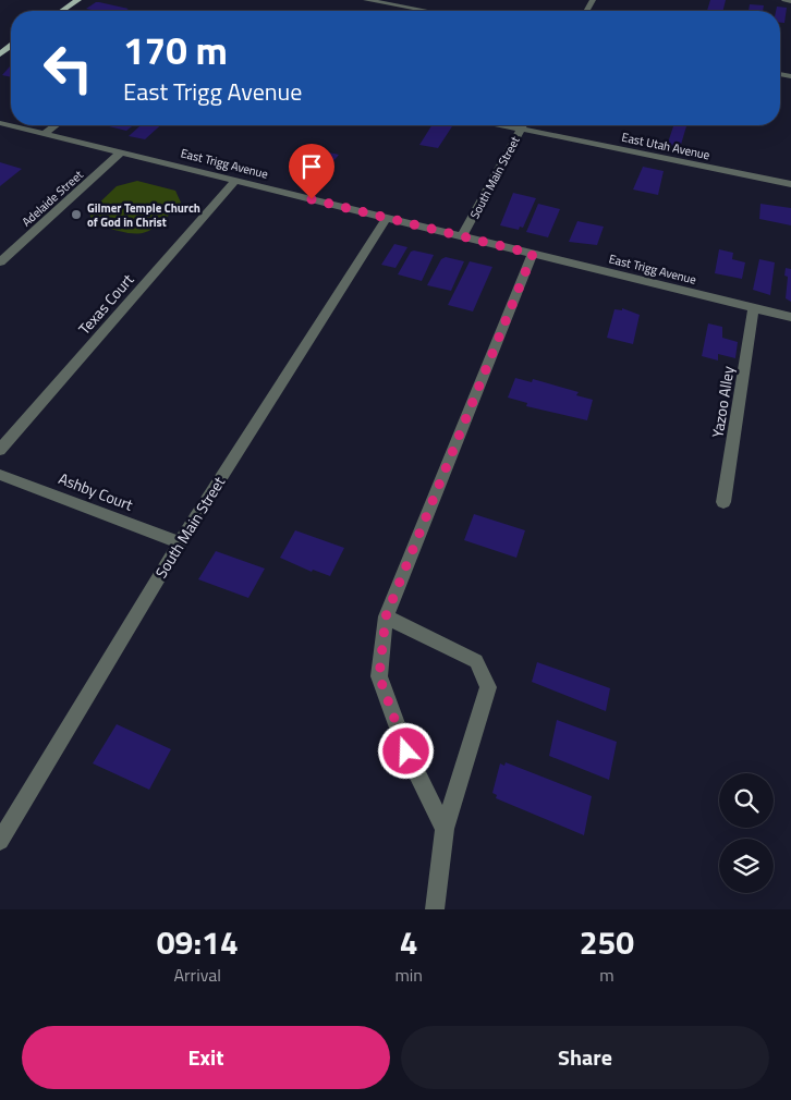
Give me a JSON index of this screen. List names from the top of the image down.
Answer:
{
  "streets": {
    "street": [
      "East Utah Avenue",
      "East Trigg Avenue",
      "South Main Street",
      "Adelaide Street",
      "Texas Court",
      "Yazoo Alley",
      "Ashby Court"
    ]
  },
  "crossings": [
    ["East Utah Avenue", "South Main Street"],
    ["East Trigg Avenue", "South Main Street"],
    ["East Trigg Avenue", "Adelaide Street"],
    ["East Trigg Avenue", "Texas Court"],
    ["East Trigg Avenue", "Yazoo Alley"],
    ["South Main Street", "Ashby Court"]
  ],
  "places": ["Gilmer Temple Church of God in Christ"],
  "page": {
    "turn": ["170 m", "East Trigg Avenue"],
    "eta": [
      "09:14",
      "Arrival",
      "4",
      "min",
      "250",
      "m"
    ],
    "buttons": ["Exit", "Share"]
  }
}
